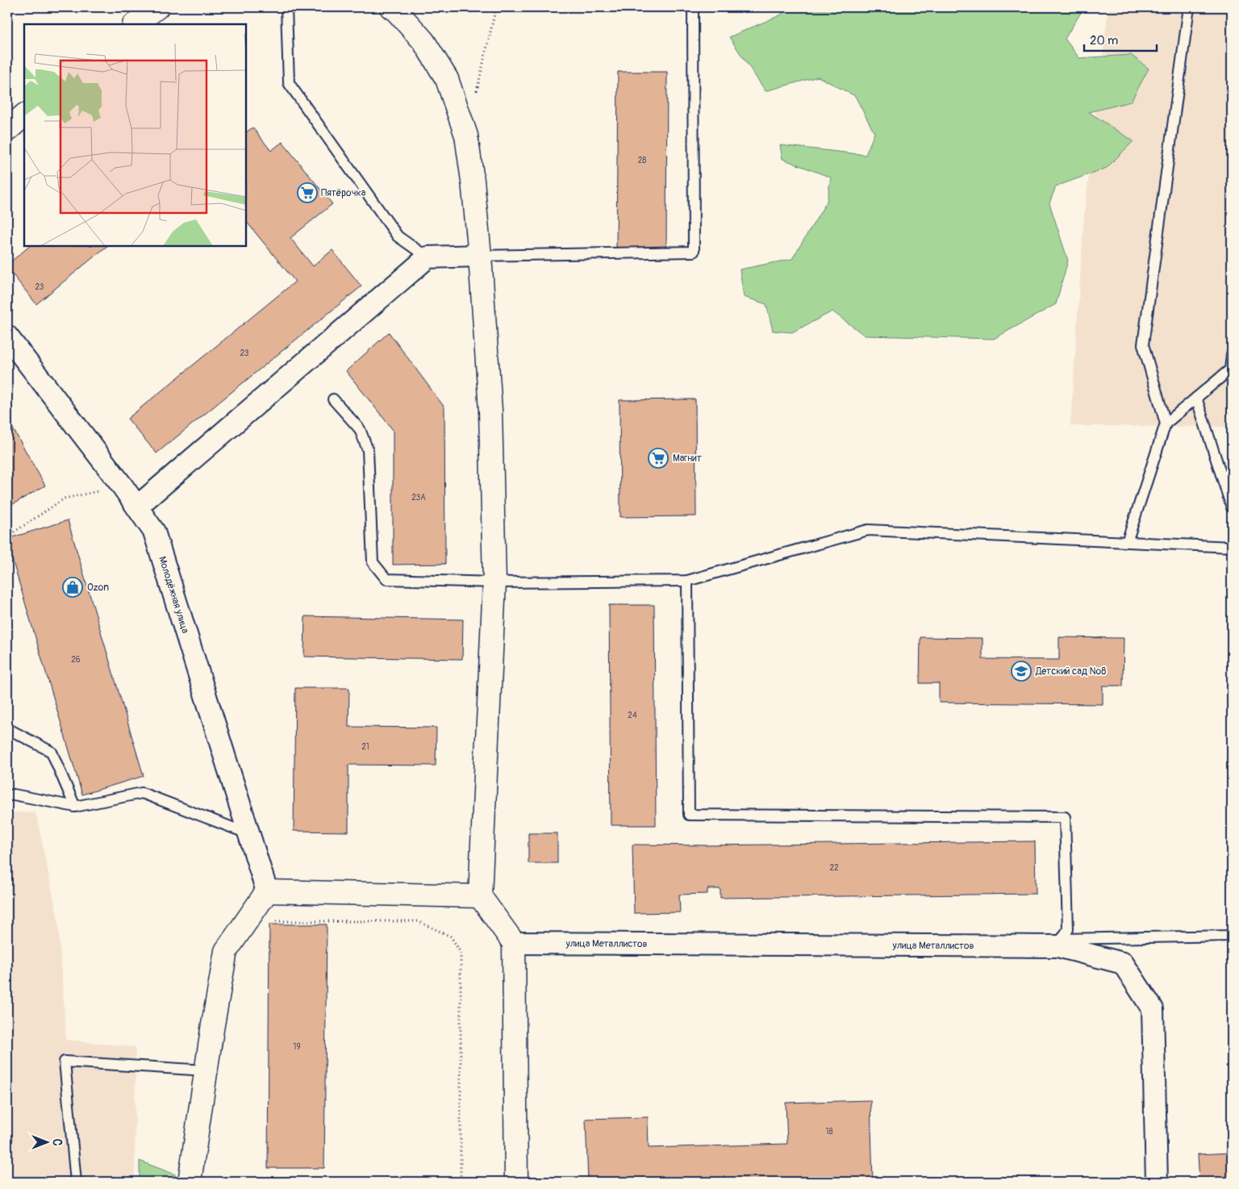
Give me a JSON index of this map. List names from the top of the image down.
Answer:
{
  "streets": {
    "street": ["Молодёжная улица", "улица Металлистов"]
  },
  "places": {
    "supermarket": ["Пятёрочка", "Магнит"],
    "shop": ["Ozon"],
    "school or university": ["Детский сад №8"]
  },
  "house_numbers": [
    "28",
    "23",
    "23",
    "23А",
    "26",
    "24",
    "21",
    "22",
    "19",
    "18"
  ],
  "scale_bar": "20 m",
  "north": "right"
}
